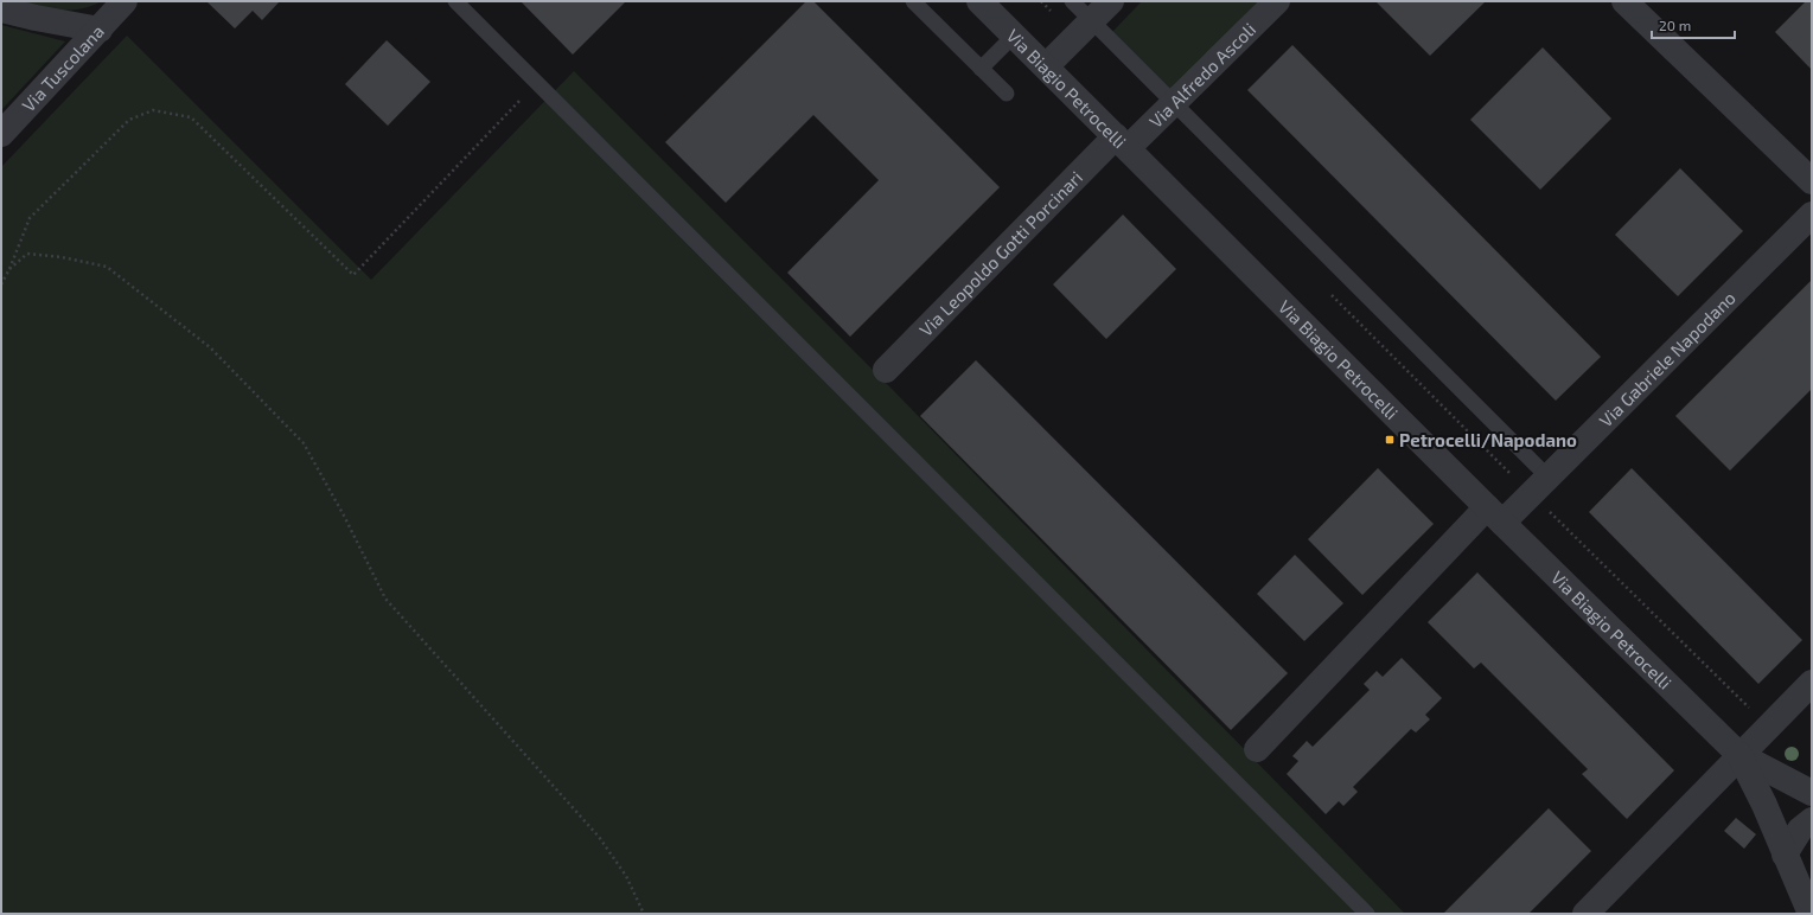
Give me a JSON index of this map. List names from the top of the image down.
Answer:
{
  "streets": {
    "street": [
      "Via Tuscolana",
      "Via Alfredo Ascoli",
      "Via Biagio Petrocelli",
      "Via Leopoldo Gotti Porcinari",
      "Via Gabriele Napodano"
    ]
  },
  "crossings": [
    ["Via Alfredo Ascoli", "Via Biagio Petrocelli"],
    ["Via Alfredo Ascoli", "Via Leopoldo Gotti Porcinari"],
    ["Via Biagio Petrocelli", "Via Leopoldo Gotti Porcinari"],
    ["Via Biagio Petrocelli", "Via Gabriele Napodano"]
  ],
  "places": {
    "transit": ["Petrocelli/Napodano"]
  },
  "scale_bar": "20 m"
}
